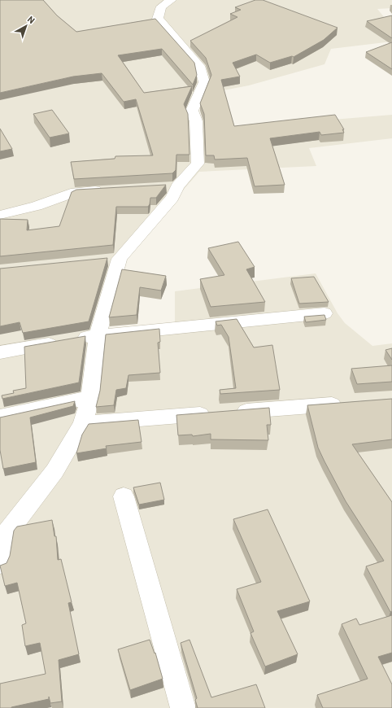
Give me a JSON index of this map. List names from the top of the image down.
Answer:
{
  "north": "top right"
}
